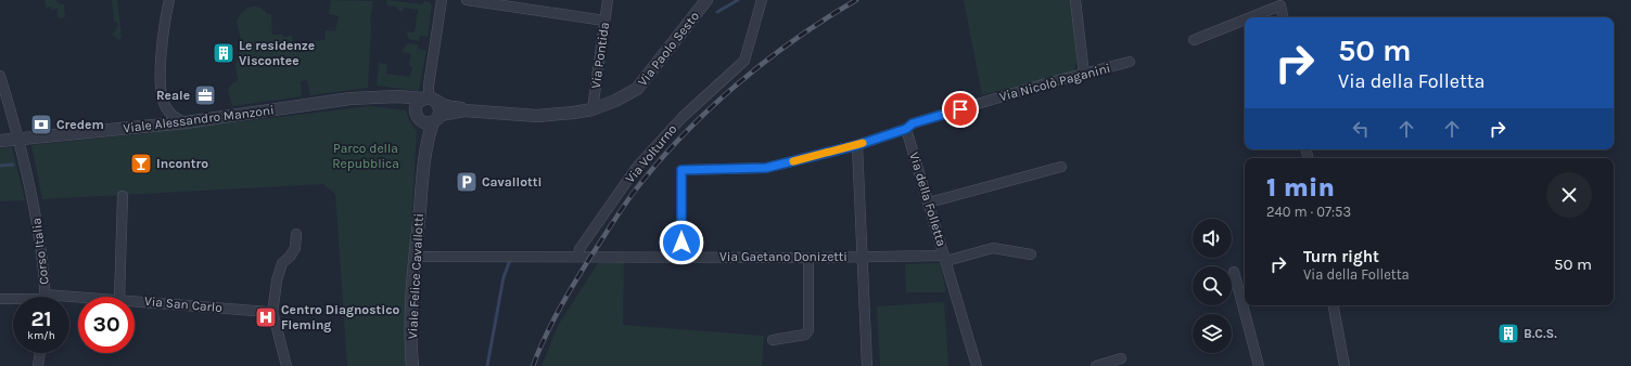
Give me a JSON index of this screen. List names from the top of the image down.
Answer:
{
  "streets": {
    "street": [
      "Via Paolo Sesto",
      "Via Pontida",
      "Via Nicolò Paganini",
      "Viale Alessandro Manzoni",
      "Via Volturno",
      "Via della Folletta",
      "Corso Italia",
      "Via Gaetano Donizetti",
      "Viale Felice Cavallotti",
      "Via San Carlo"
    ]
  },
  "crossings": [
    ["Via Paolo Sesto", "Via Pontida"],
    ["Via Paolo Sesto", "Viale Alessandro Manzoni"],
    ["Via Paolo Sesto", "Viale Felice Cavallotti"],
    ["Via Nicolò Paganini", "Via della Folletta"],
    ["Viale Alessandro Manzoni", "Corso Italia"],
    ["Viale Alessandro Manzoni", "Viale Felice Cavallotti"],
    ["Via Volturno", "Via Gaetano Donizetti"],
    ["Via della Folletta", "Via Gaetano Donizetti"],
    ["Via Gaetano Donizetti", "Viale Felice Cavallotti"]
  ],
  "parks": ["Parco della Repubblica"],
  "places": {
    "building": ["Le residenze Viscontee", "B.C.S."],
    "office": ["Reale"],
    "bank": ["Credem"],
    "bar": ["Incontro"],
    "parking": ["Cavallotti"],
    "hospital": ["Centro Diagnostico Fleming"]
  },
  "page": {
    "turn": ["50 m", "Via della Folletta"],
    "heading": ["1 min", "240 m · 07:53"],
    "list": [
      {
        "name": "Turn right",
        "note": "Via della Folletta",
        "value": "50 m"
      }
    ],
    "speed": "21 km/h",
    "limit": "30"
  }
}
